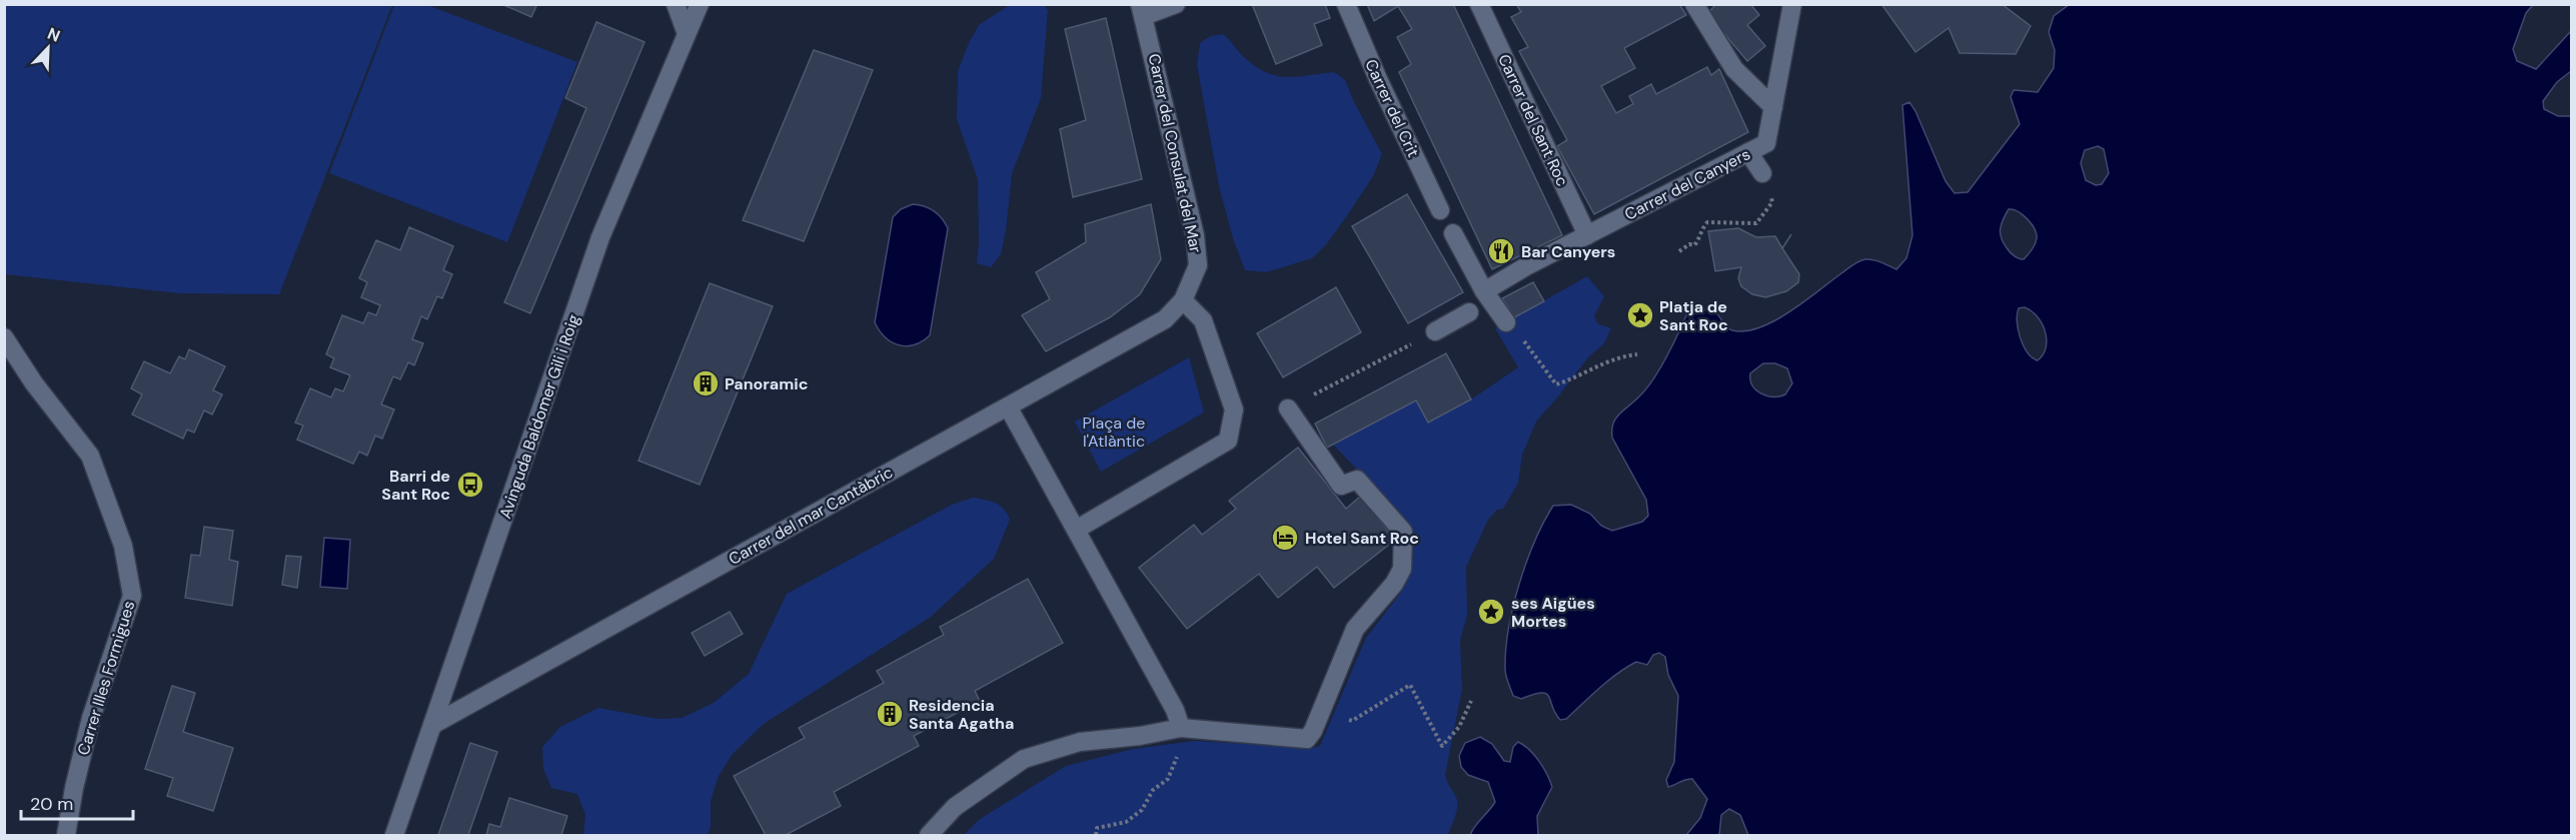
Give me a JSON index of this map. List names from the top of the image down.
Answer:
{
  "streets": {
    "street": [
      "Carrer del Crit",
      "Carrer del Sant Roc",
      "Carrer del Consulat del Mar",
      "Carrer del Canyers",
      "Avinguda Baldomer Gili i Roig",
      "Carrer del mar Cantàbric",
      "Carrer Illes Formigues"
    ]
  },
  "crossings": [
    ["Carrer del Sant Roc", "Carrer del Canyers"],
    ["Carrer del Consulat del Mar", "Carrer del mar Cantàbric"],
    ["Avinguda Baldomer Gili i Roig", "Carrer del mar Cantàbric"]
  ],
  "parks": ["Plaça de l'Atlàntic"],
  "places": {
    "restaurant": ["Bar Canyers"],
    "place": ["Platja de Sant Roc", "ses Aigües Mortes"],
    "building": ["Panoramic", "Residencia Santa Agatha"],
    "bus stop": ["Barri de Sant Roc"],
    "hotel": ["Hotel Sant Roc"]
  },
  "scale_bar": "20 m",
  "north": "top right"
}
